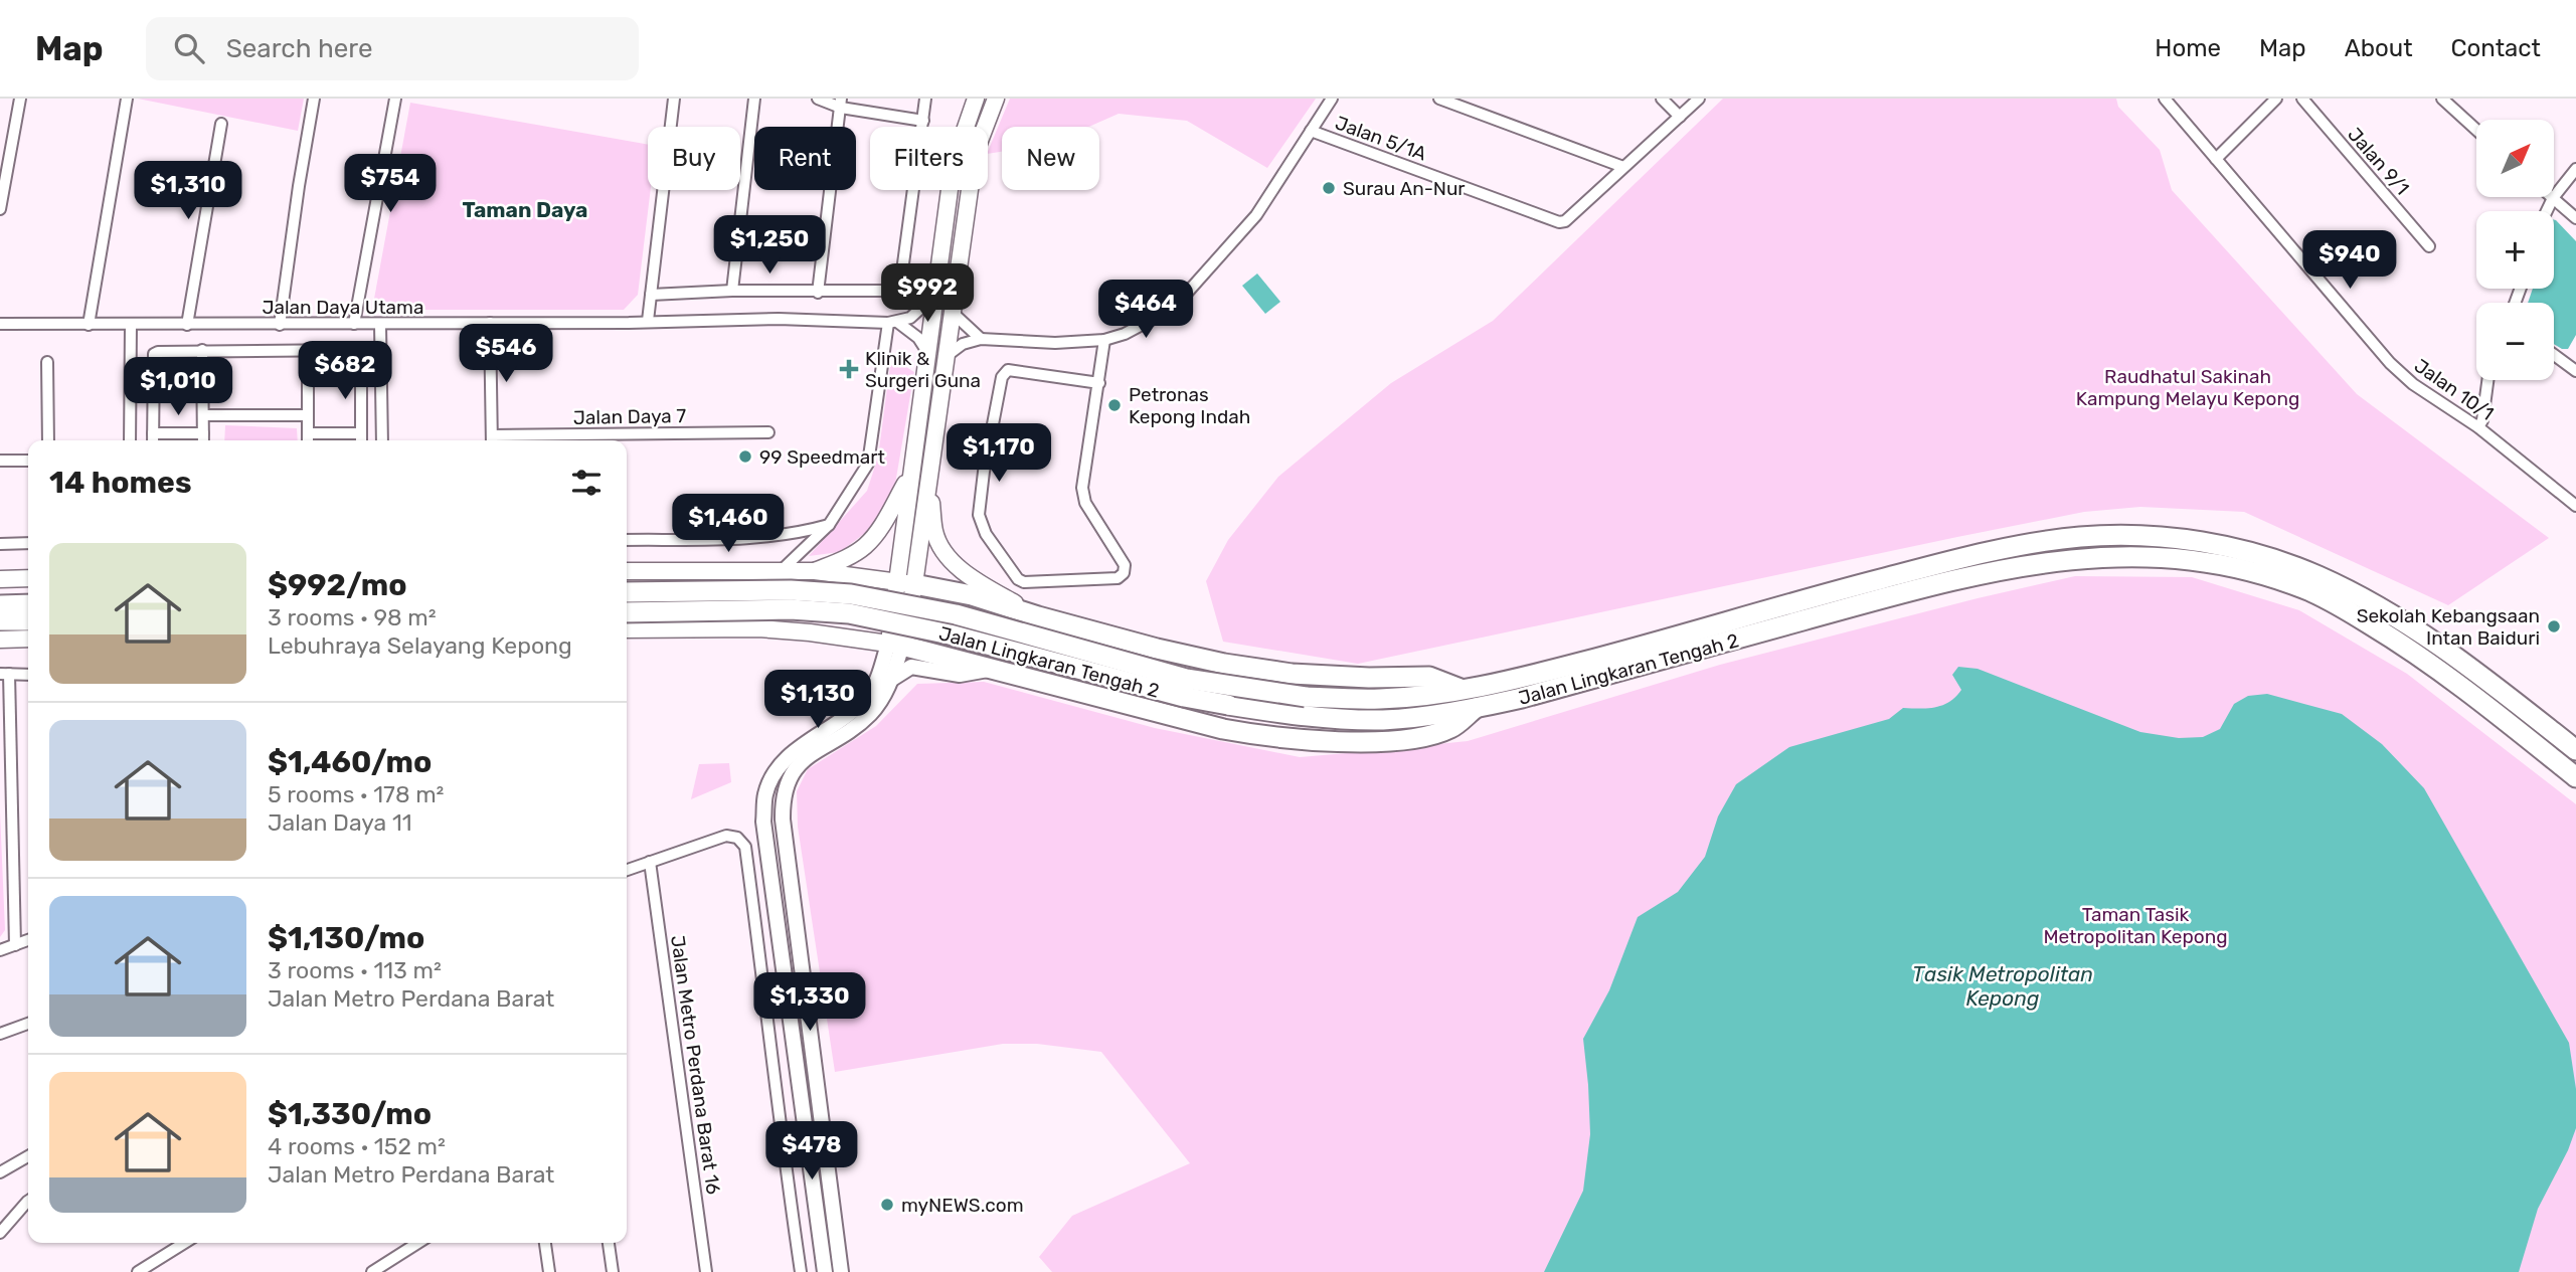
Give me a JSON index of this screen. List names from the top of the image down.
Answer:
{
  "streets": {
    "highway": ["Jalan Lingkaran Tengah 2"],
    "street": [
      "Jalan 5/1A",
      "Jalan 9/1",
      "Jalan Daya Utama",
      "Jalan 10/1",
      "Jalan Daya 7",
      "Jalan Metro Perdana Barat 16"
    ]
  },
  "districts": ["Taman Daya"],
  "water": ["Tasik Metropolitan Kepong"],
  "parks": ["Raudhatul Sakinah Kampung Melayu Kepong", "Taman Tasik Metropolitan Kepong"],
  "places": {
    "other": [
      "Surau An-Nur",
      "Petronas Kepong Indah",
      "99 Speedmart",
      "Sekolah Kebangsaan Intan Baiduri",
      "myNEWS.com"
    ],
    "health": ["Klinik & Surgeri Guna"]
  },
  "north": "top right",
  "page": {
    "header": "Map",
    "search": "Search here",
    "nav": [
      "Home",
      "Map",
      "About",
      "Contact"
    ],
    "map_buttons": ["+", "−"],
    "chip": [
      "Buy",
      "Rent",
      "Filters",
      "New"
    ],
    "price": [
      "$754",
      "$1,310",
      "$1,250",
      "$940",
      "$992",
      "$464",
      "$546",
      "$682",
      "$1,010",
      "$1,170",
      "$1,460",
      "$1,130",
      "$1,330",
      "$478"
    ],
    "heading": "14 homes",
    "list": [
      {
        "name": "$992/mo",
        "note": "3 rooms · 98 m² · Lebuhraya Selayang Kepong"
      },
      {
        "name": "$1,460/mo",
        "note": "5 rooms · 178 m² · Jalan Daya 11"
      },
      {
        "name": "$1,130/mo",
        "note": "3 rooms · 113 m² · Jalan Metro Perdana Barat"
      },
      {
        "name": "$1,330/mo",
        "note": "4 rooms · 152 m² · Jalan Metro Perdana Barat"
      }
    ]
  }
}
